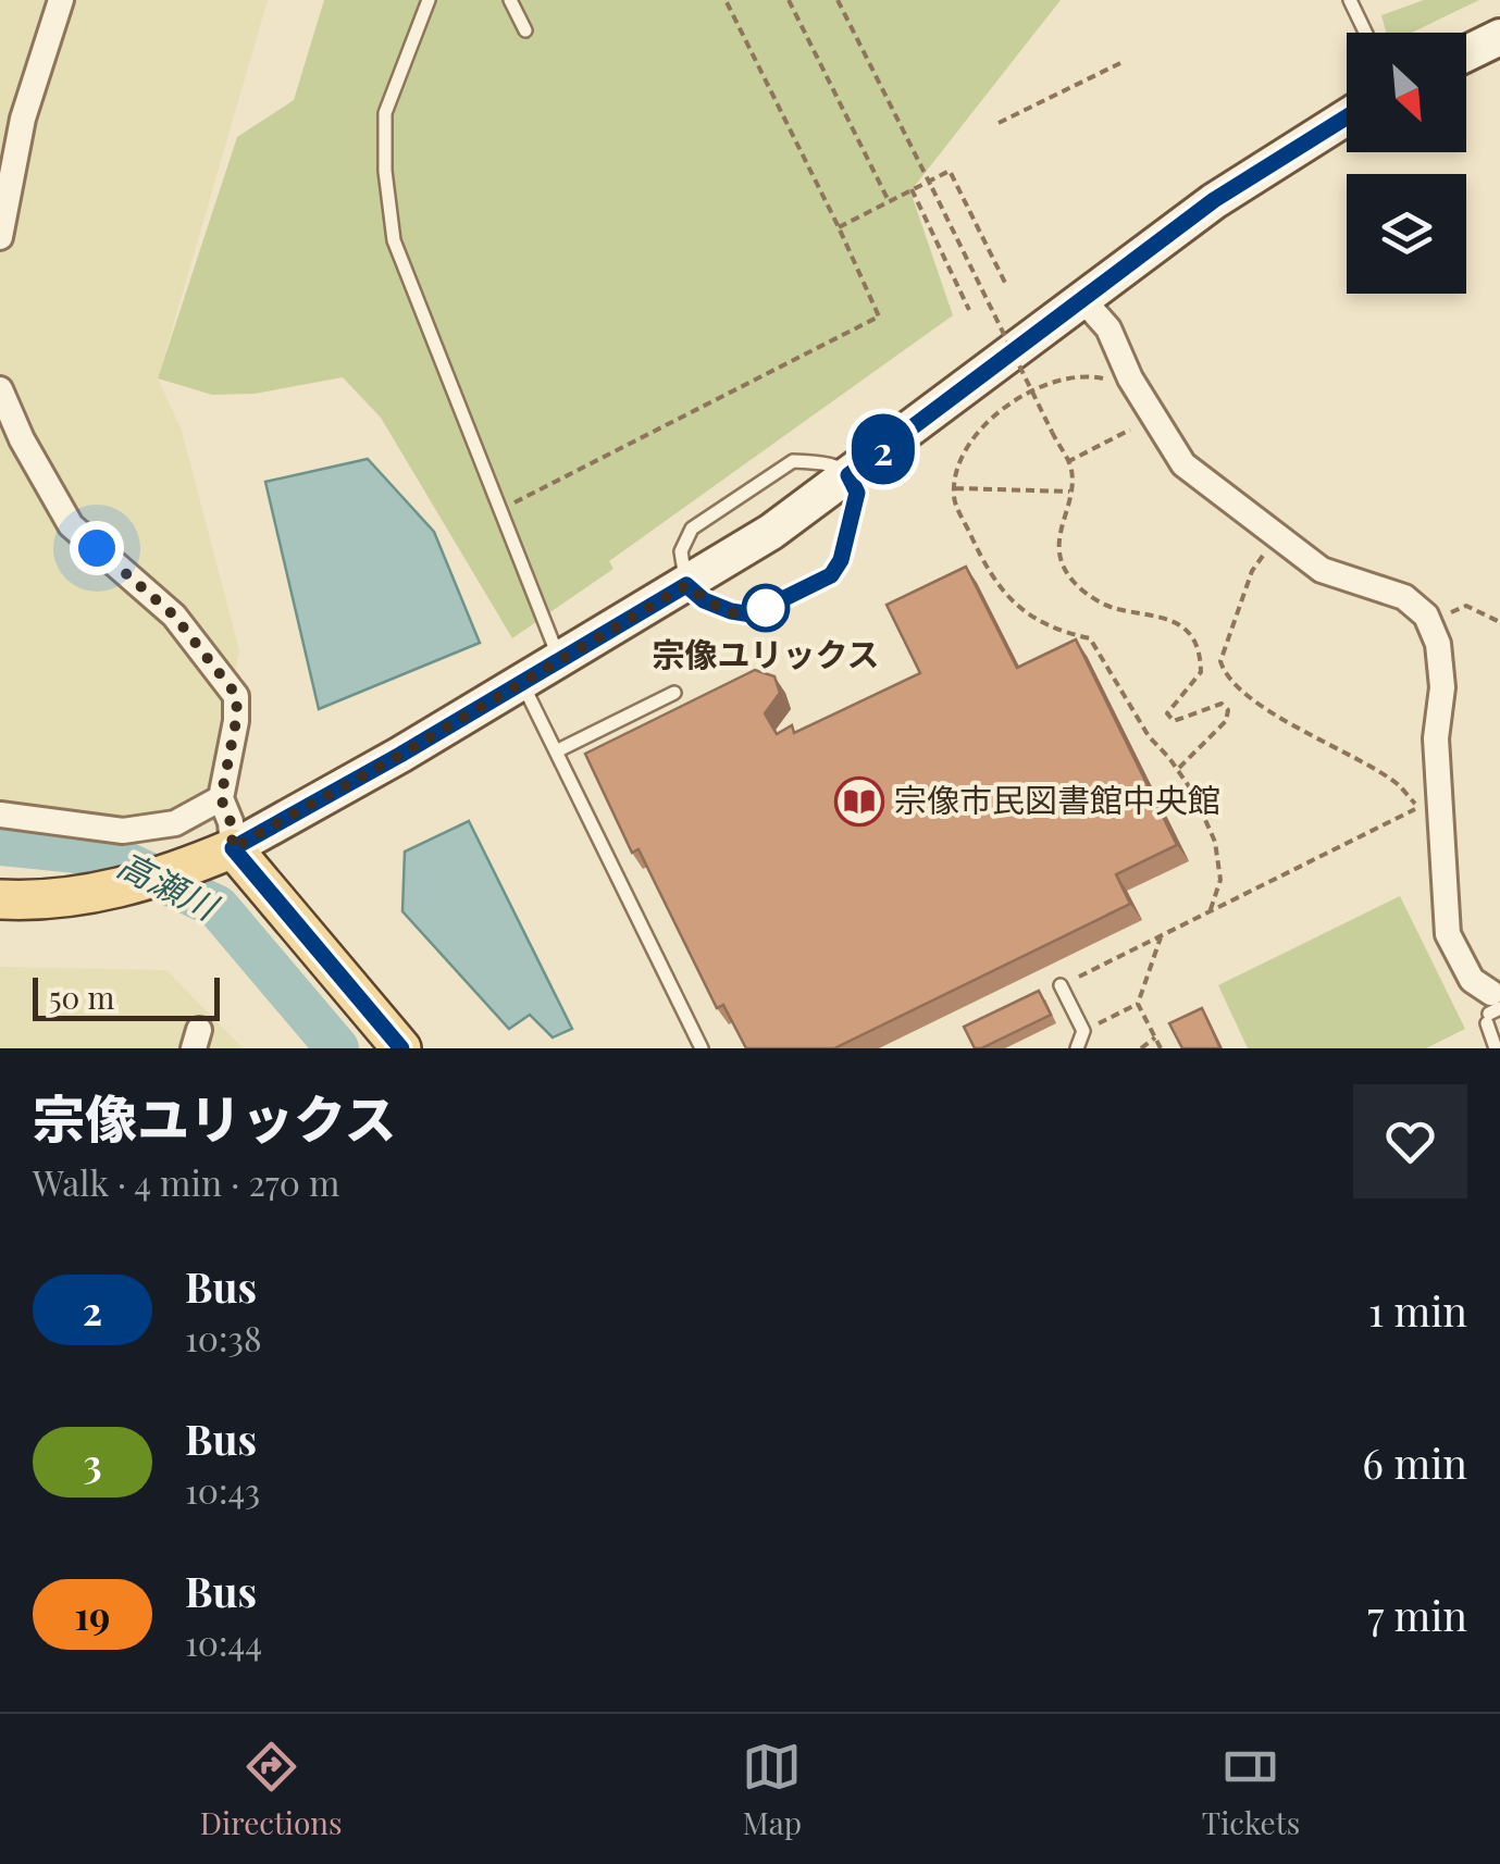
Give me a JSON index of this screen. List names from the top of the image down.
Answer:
{
  "water": ["高瀬川"],
  "places": {
    "other": ["宗像ユリックス"],
    "library": ["宗像市民図書館中央館"]
  },
  "lines": ["bus line 2"],
  "scale_bar": "50 m",
  "north": "bottom right",
  "page": {
    "on_map": "2",
    "scale": "50 m",
    "heading": ["宗像ユリックス", "Walk · 4 min · 270 m"],
    "list": [
      {
        "mark": "2",
        "name": "Bus",
        "note": "10:38",
        "value": "1 min"
      },
      {
        "mark": "3",
        "name": "Bus",
        "note": "10:43",
        "value": "6 min"
      },
      {
        "mark": "19",
        "name": "Bus",
        "note": "10:44",
        "value": "7 min"
      }
    ],
    "tabs": ["Directions", "Map", "Tickets"]
  }
}
